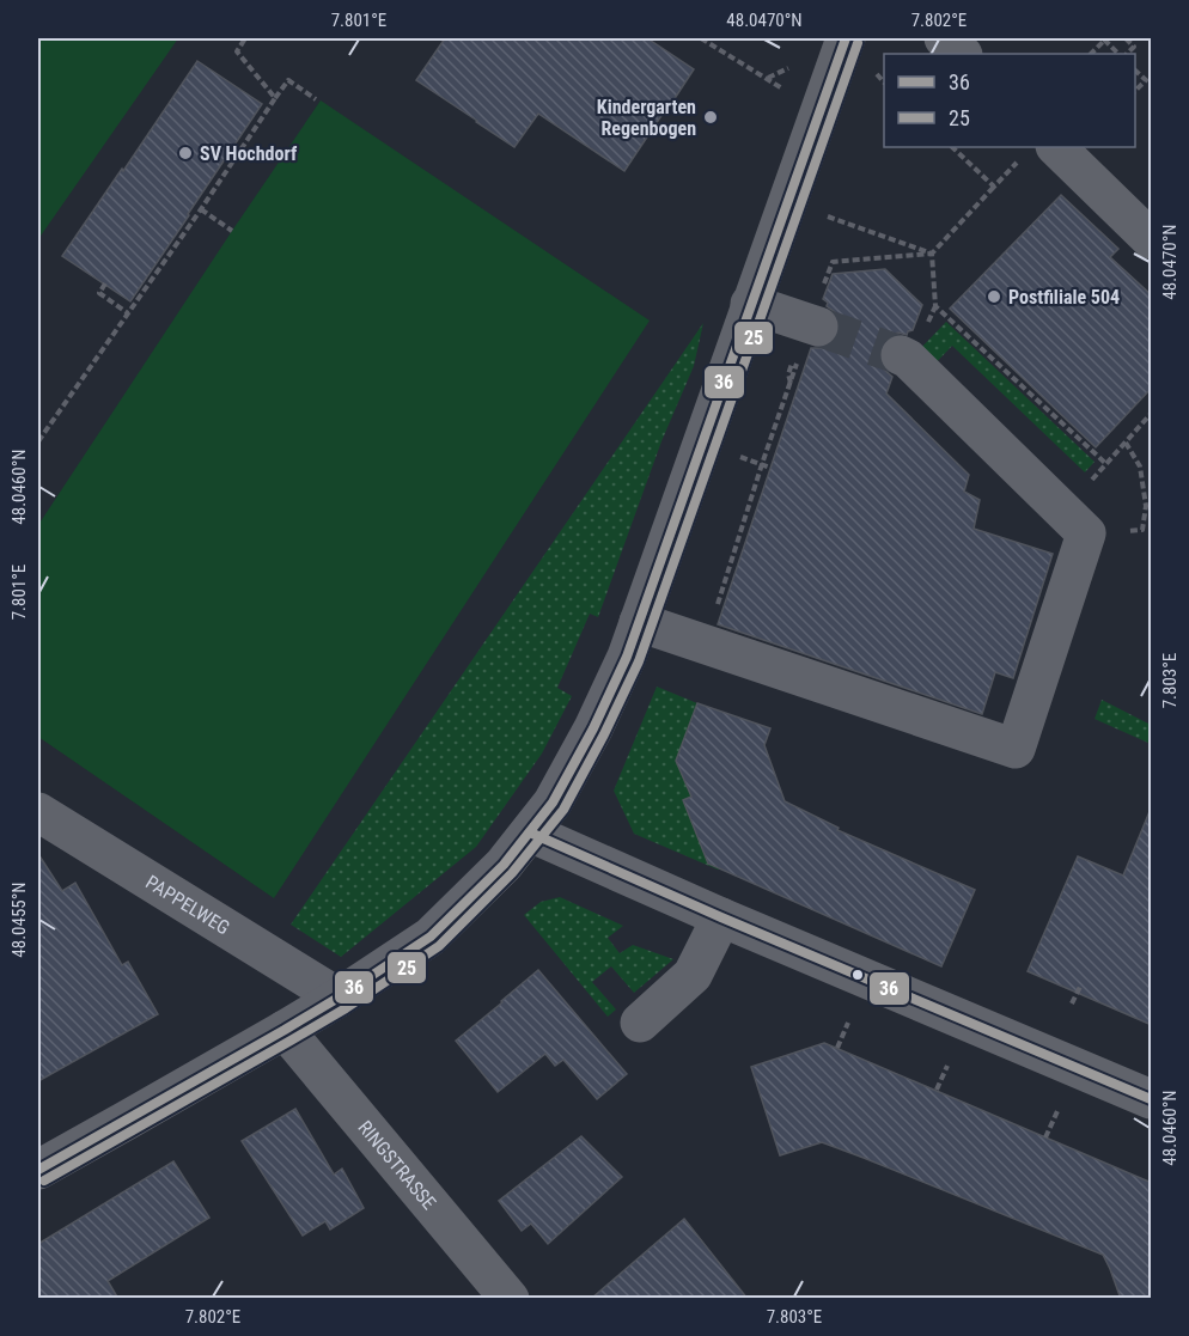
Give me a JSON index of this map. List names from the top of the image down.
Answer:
{
  "streets": {
    "street": ["PAPPELWEG", "RINGSTRASSE"]
  },
  "places": ["Kindergarten Regenbogen", "SV Hochdorf", "Postfiliale 504"],
  "lines": ["transit line 36", "transit line 25"],
  "legend": ["36", "25"],
  "coordinates": [
    "7.801°E",
    "48.0470°N",
    "7.802°E",
    "48.0460°N",
    "7.803°E",
    "48.0455°N"
  ]
}
